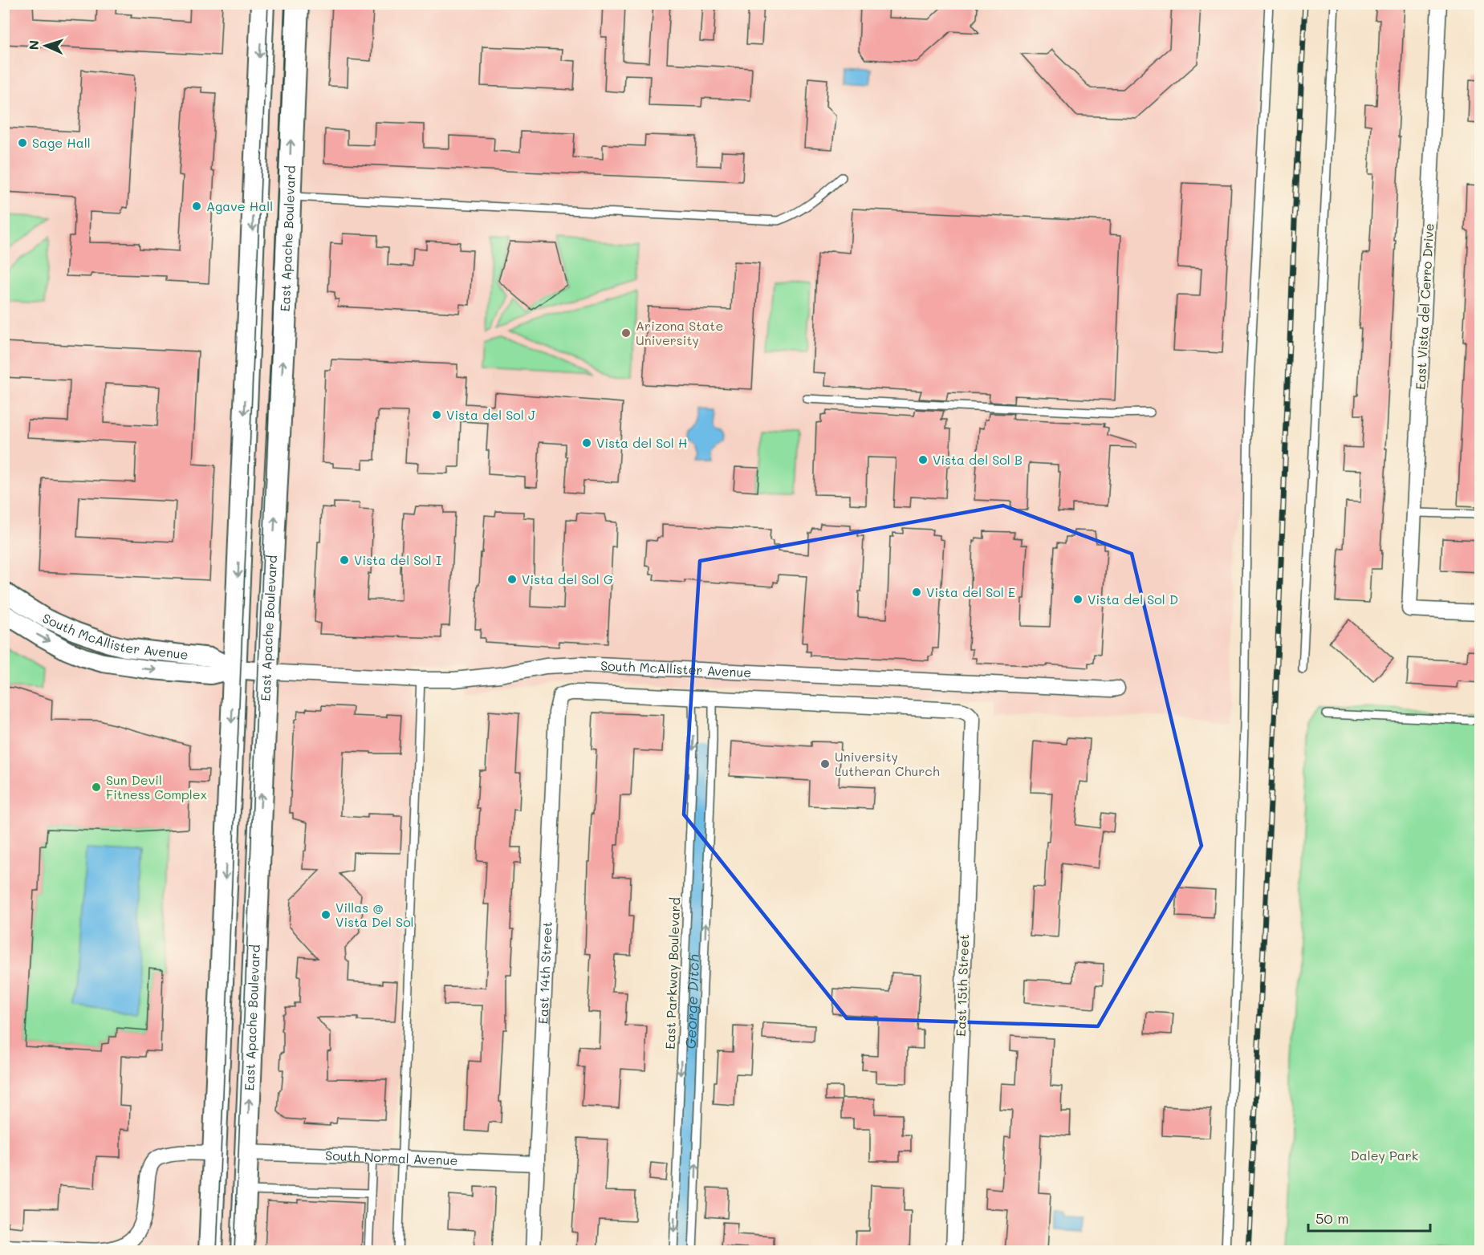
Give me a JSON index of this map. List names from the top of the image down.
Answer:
{
  "streets": {
    "main road": ["East Apache Boulevard"],
    "street": [
      "East Vista del Cerro Drive",
      "South McAllister Avenue",
      "East 14th Street",
      "East 15th Street",
      "South Normal Avenue"
    ],
    "lane": ["East Parkway Boulevard"]
  },
  "crossings": [
    ["East Apache Boulevard", "South McAllister Avenue"],
    ["East Apache Boulevard", "South Normal Avenue"],
    ["South McAllister Avenue", "East 14th Street"],
    ["South McAllister Avenue", "East Parkway Boulevard"],
    ["South McAllister Avenue", "East 15th Street"],
    ["East 14th Street", "South Normal Avenue"]
  ],
  "water": ["George Ditch"],
  "parks": ["Daley Park"],
  "places": [
    "Sage Hall",
    "Agave Hall",
    "Arizona State University",
    "Vista del Sol J",
    "Vista del Sol H",
    "Vista del Sol B",
    "Vista del Sol I",
    "Vista del Sol G",
    "Vista del Sol E",
    "Vista del Sol D",
    "University Lutheran Church",
    "Sun Devil Fitness Complex",
    "Villas @ Vista Del Sol"
  ],
  "scale_bar": "50 m",
  "north": "left"
}
